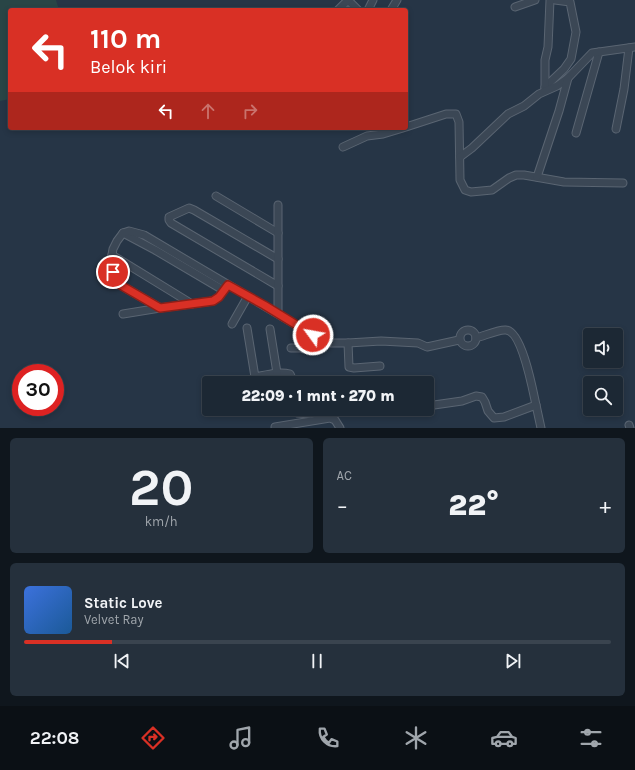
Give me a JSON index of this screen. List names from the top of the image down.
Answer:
{
  "page": {
    "turn": ["110 m", "Belok kiri"],
    "limit": "30",
    "trip": "22:09 · 1 mnt · 270 m",
    "tile": [
      ["20", "km/h"],
      "AC"
    ],
    "heat": ["−", "22°", "+"],
    "song": ["Static Love", "Velvet Ray"],
    "tabs": "22:08"
  }
}
